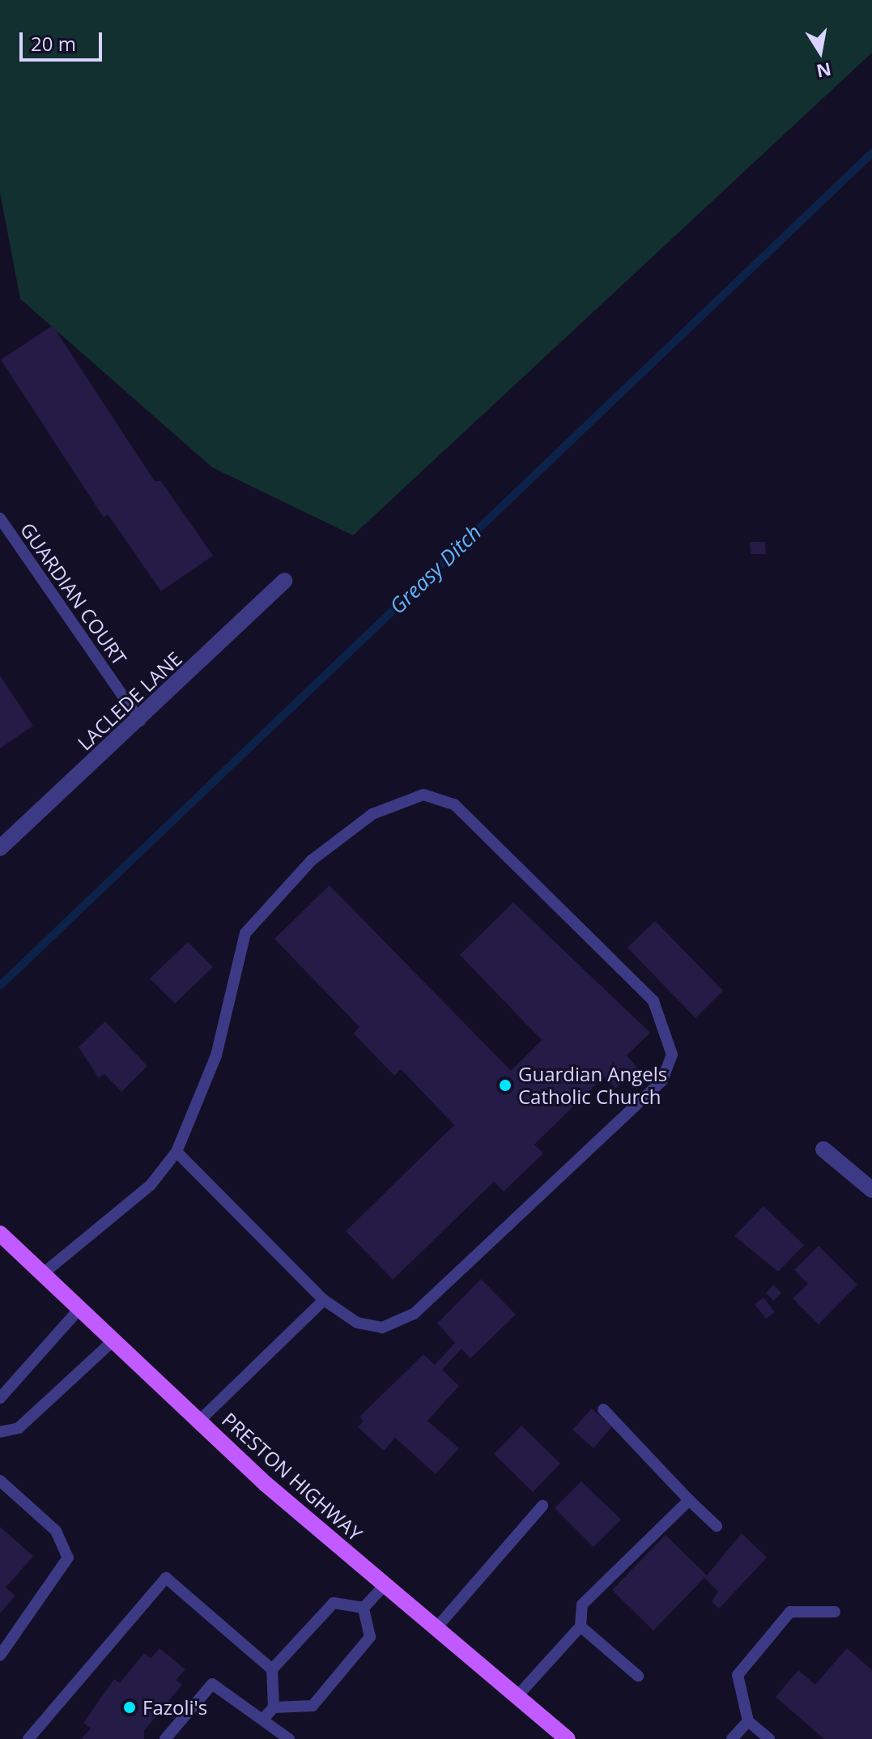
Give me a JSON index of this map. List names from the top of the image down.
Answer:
{
  "streets": {
    "main road": ["PRESTON HIGHWAY"],
    "street": ["LACLEDE LANE"],
    "lane": ["GUARDIAN COURT"]
  },
  "crossings": [
    ["GUARDIAN COURT", "LACLEDE LANE"]
  ],
  "water": ["Greasy Ditch"],
  "places": ["Guardian Angels Catholic Church", "Fazoli's"],
  "scale_bar": "20 m",
  "north": "bottom"
}
